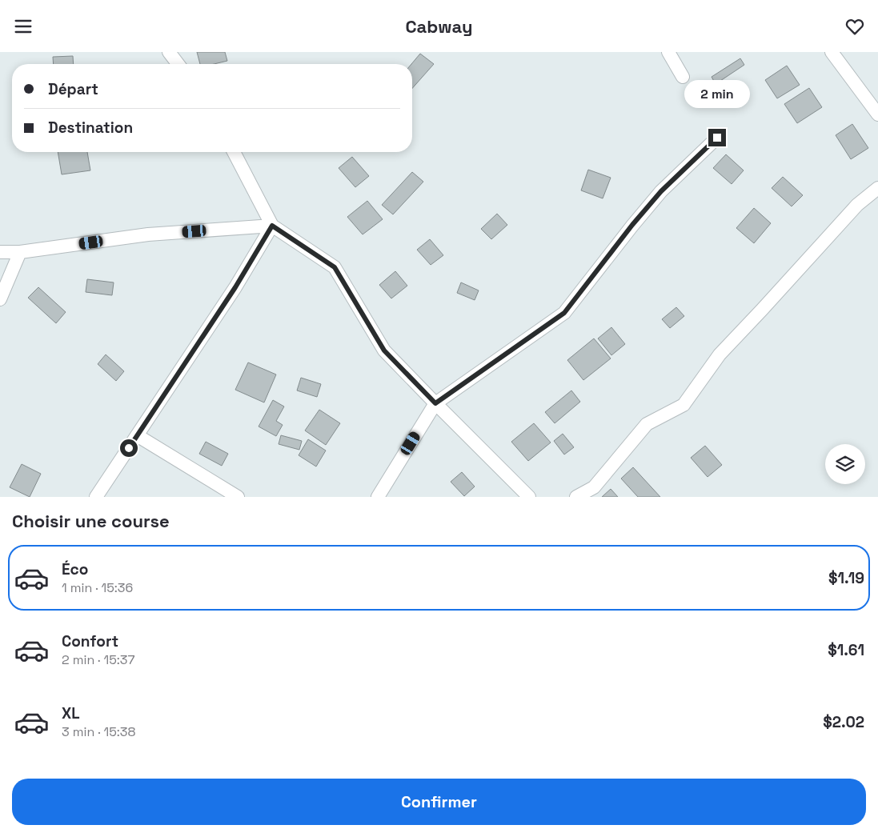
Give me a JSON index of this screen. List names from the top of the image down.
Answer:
{
  "page": {
    "header": "Cabway",
    "banner": ["Départ", "Destination"],
    "bubble": "2 min",
    "heading": "Choisir une course",
    "list": [
      {
        "name": "Éco",
        "note": "1 min · 15:36",
        "value": "$1.19"
      },
      {
        "name": "Confort",
        "note": "2 min · 15:37",
        "value": "$1.61"
      },
      {
        "name": "XL",
        "note": "3 min · 15:38",
        "value": "$2.02"
      }
    ],
    "buttons": "Confirmer"
  }
}
